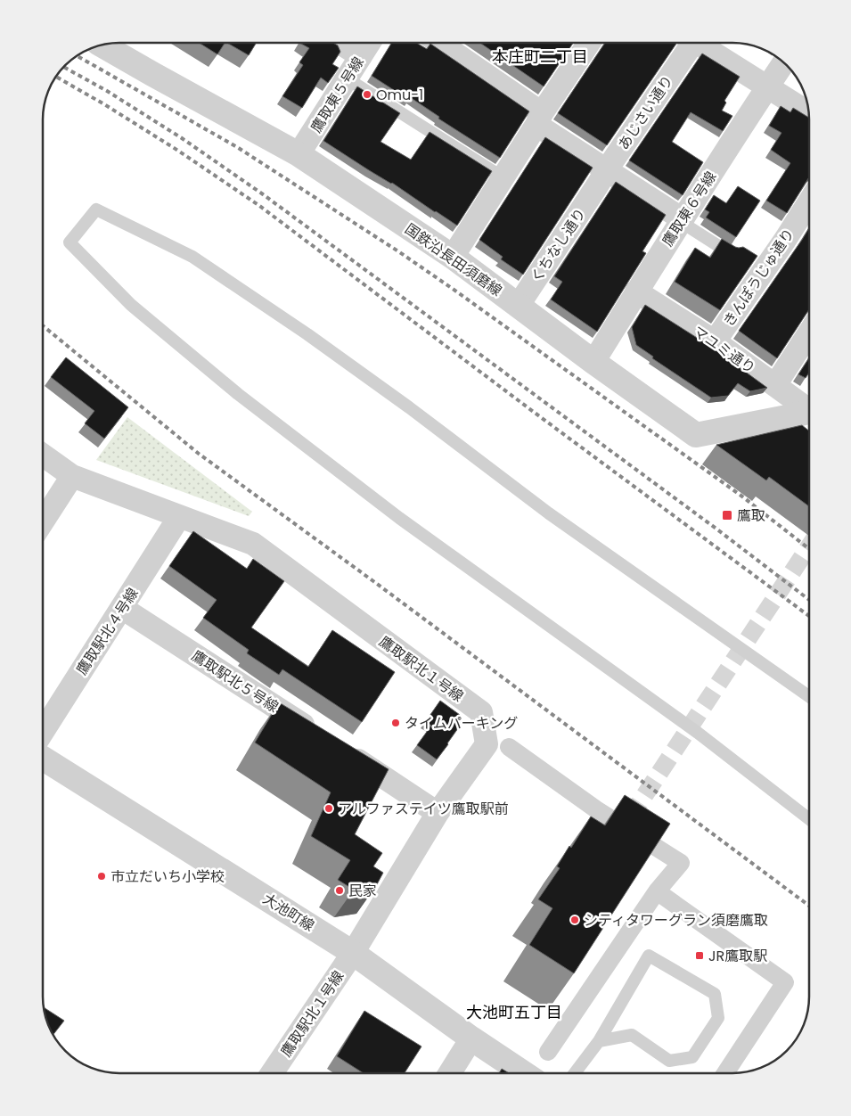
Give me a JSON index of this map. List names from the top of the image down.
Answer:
{
  "streets": {
    "street": [
      "鷹取東５号線",
      "あじさい通り",
      "鷹取東６号線",
      "くちなし通り",
      "国鉄沿長田須磨線",
      "きんぽうじゅ通り",
      "マユミ通り",
      "鷹取駅北４号線",
      "鷹取駅北１号線",
      "鷹取駅北５号線",
      "大池町線"
    ]
  },
  "crossings": [
    ["鷹取東５号線", "国鉄沿長田須磨線"],
    ["あじさい通り", "くちなし通り"],
    ["鷹取東６号線", "国鉄沿長田須磨線"],
    ["鷹取東６号線", "マユミ通り"],
    ["くちなし通り", "国鉄沿長田須磨線"],
    ["きんぽうじゅ通り", "マユミ通り"],
    ["鷹取駅北４号線", "鷹取駅北１号線"],
    ["鷹取駅北４号線", "鷹取駅北５号線"],
    ["鷹取駅北１号線", "鷹取駅北５号線"],
    ["鷹取駅北１号線", "大池町線"]
  ],
  "districts": ["本庄町二丁目", "大池町五丁目"],
  "places": {
    "other": [
      "Omu-1",
      "タイムパーキング",
      "アルファステイツ鷹取駅前",
      "市立だいち小学校",
      "民家",
      "シティタワーグラン須磨鷹取"
    ],
    "transit": ["鷹取", "JR鷹取駅"]
  }
}
